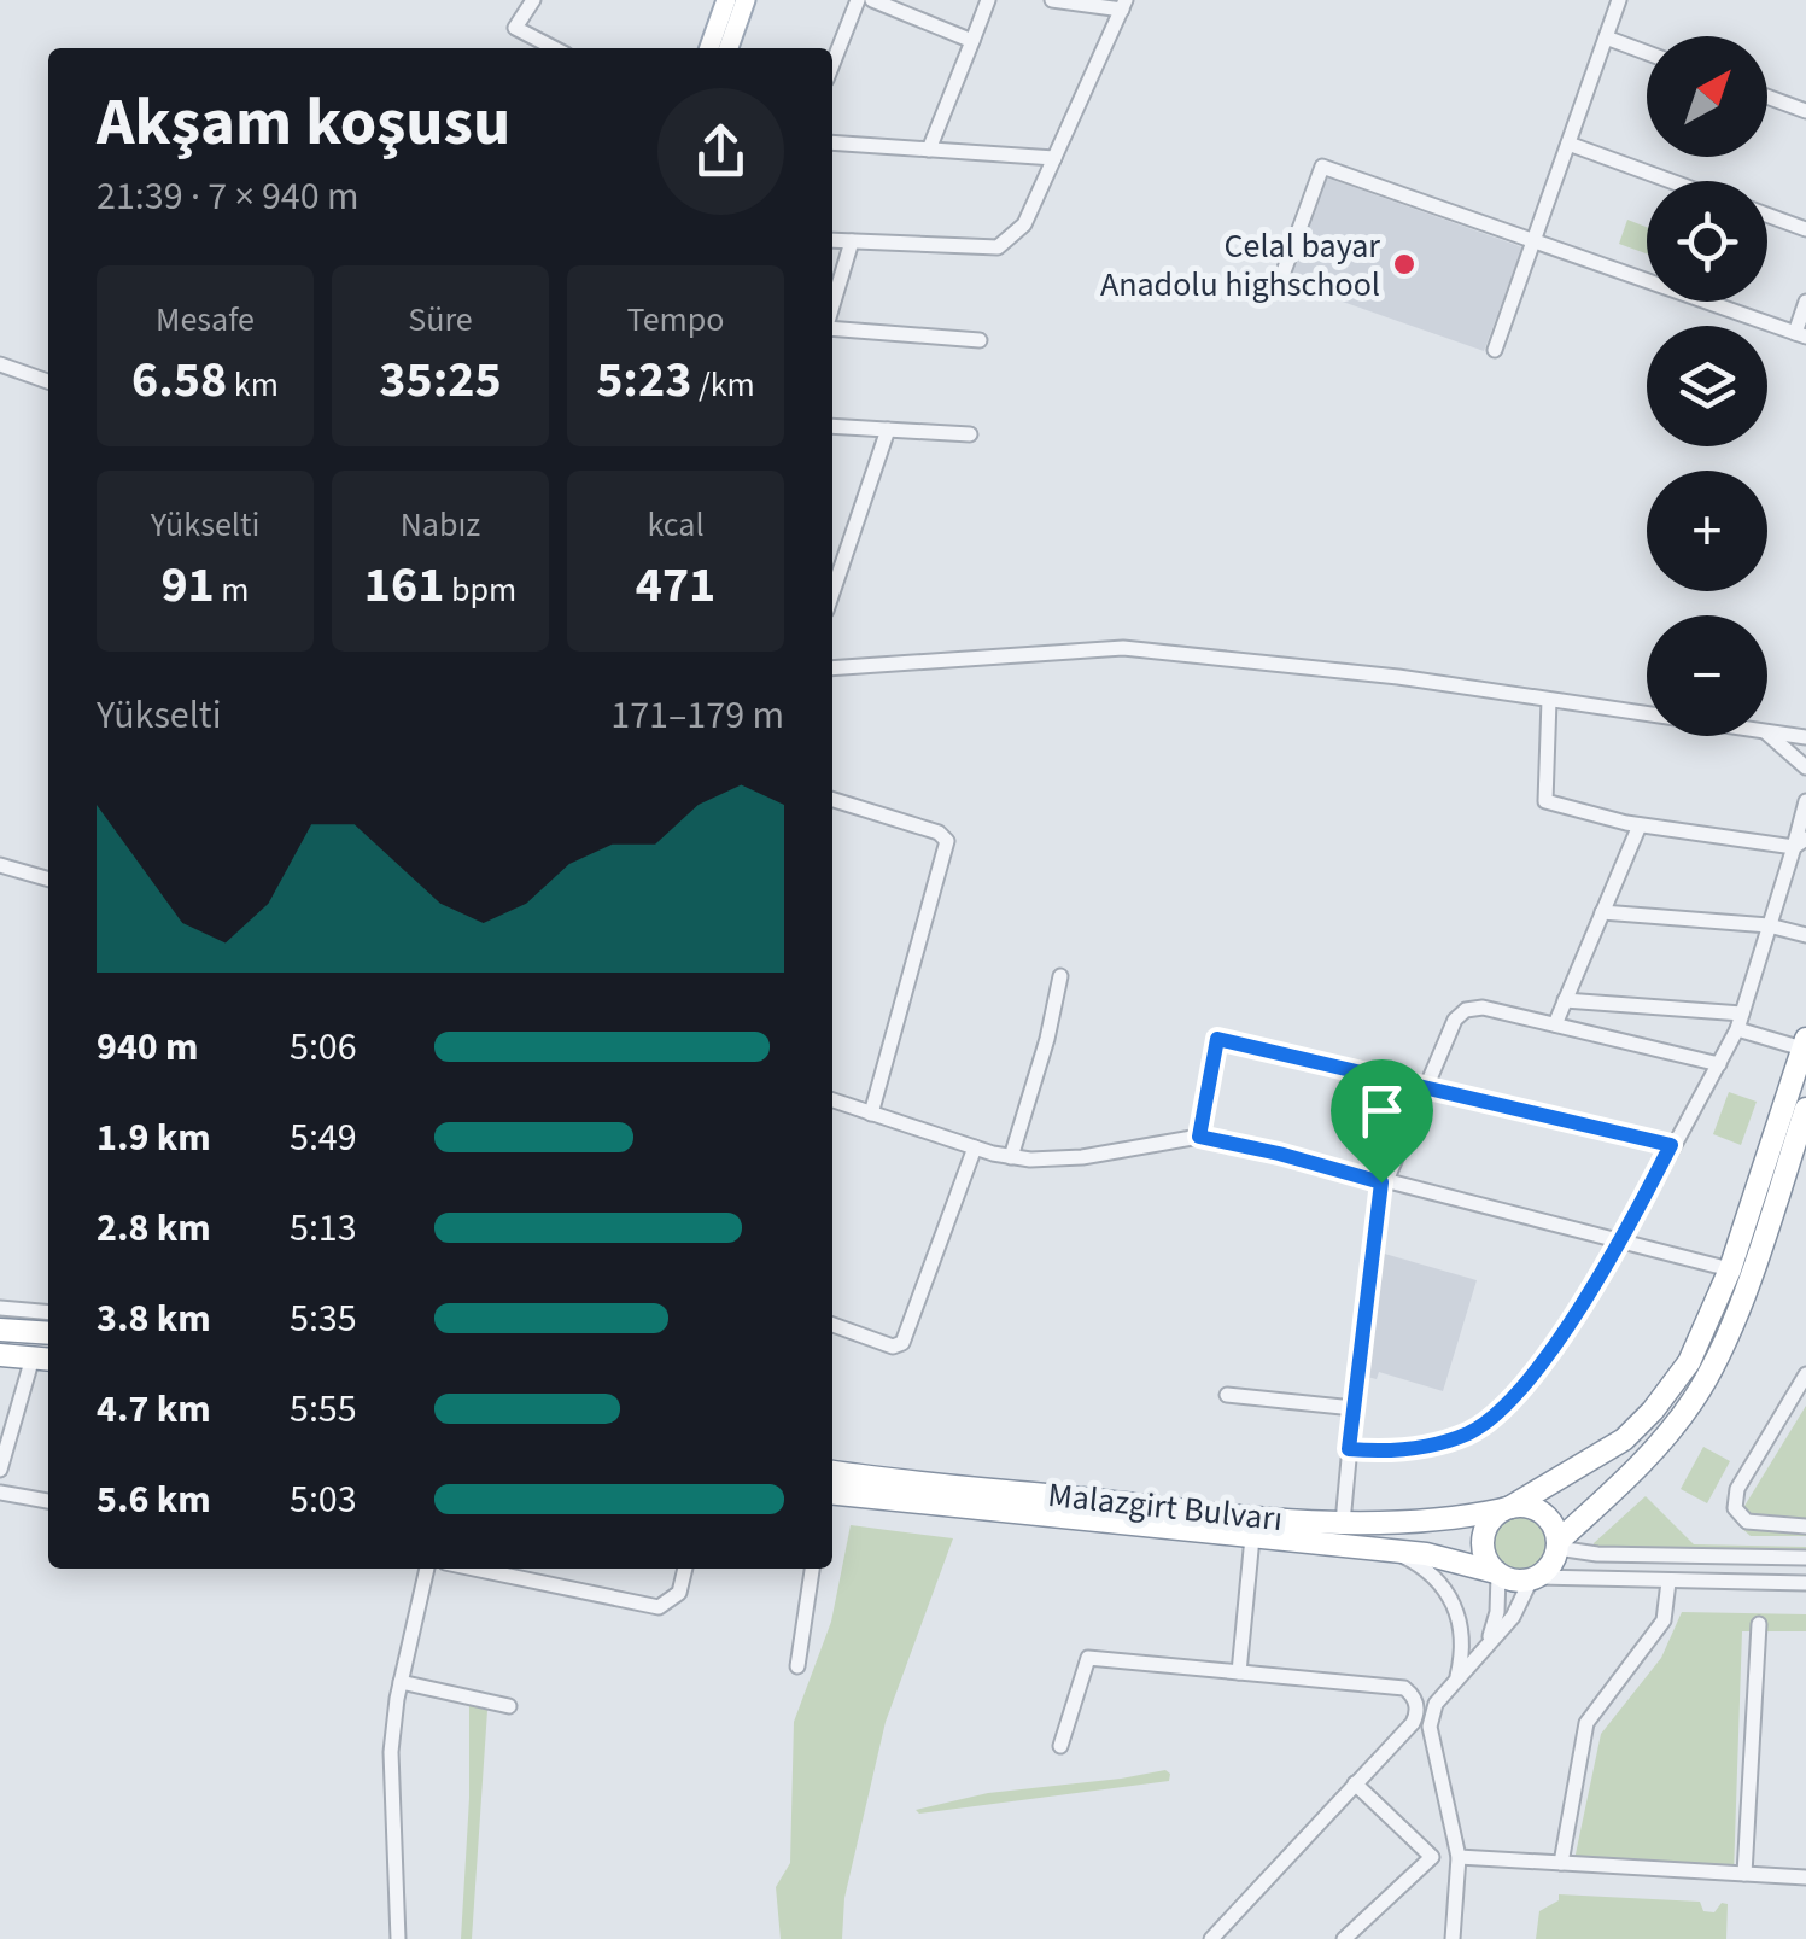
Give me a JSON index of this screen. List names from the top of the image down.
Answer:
{
  "streets": {
    "highway": ["Malazgirt Bulvarı"]
  },
  "places": ["Celal bayar Anadolu highschool"],
  "north": "top right",
  "page": {
    "map_buttons": ["+", "−"],
    "heading": ["Akşam koşusu", "21:39 · 7 × 940 m"],
    "stats": [
      ["Mesafe", "6.58 km"],
      ["Süre", "35:25"],
      ["Tempo", "5:23 /km"],
      ["Yükselti", "91 m"],
      ["Nabız", "161 bpm"],
      ["kcal", "471"]
    ],
    "chart": ["Yükselti", "171–179 m"],
    "list": [
      {
        "name": "940 m",
        "note": "5:06"
      },
      {
        "name": "1.9 km",
        "note": "5:49"
      },
      {
        "name": "2.8 km",
        "note": "5:13"
      },
      {
        "name": "3.8 km",
        "note": "5:35"
      },
      {
        "name": "4.7 km",
        "note": "5:55"
      },
      {
        "name": "5.6 km",
        "note": "5:03"
      }
    ]
  }
}
